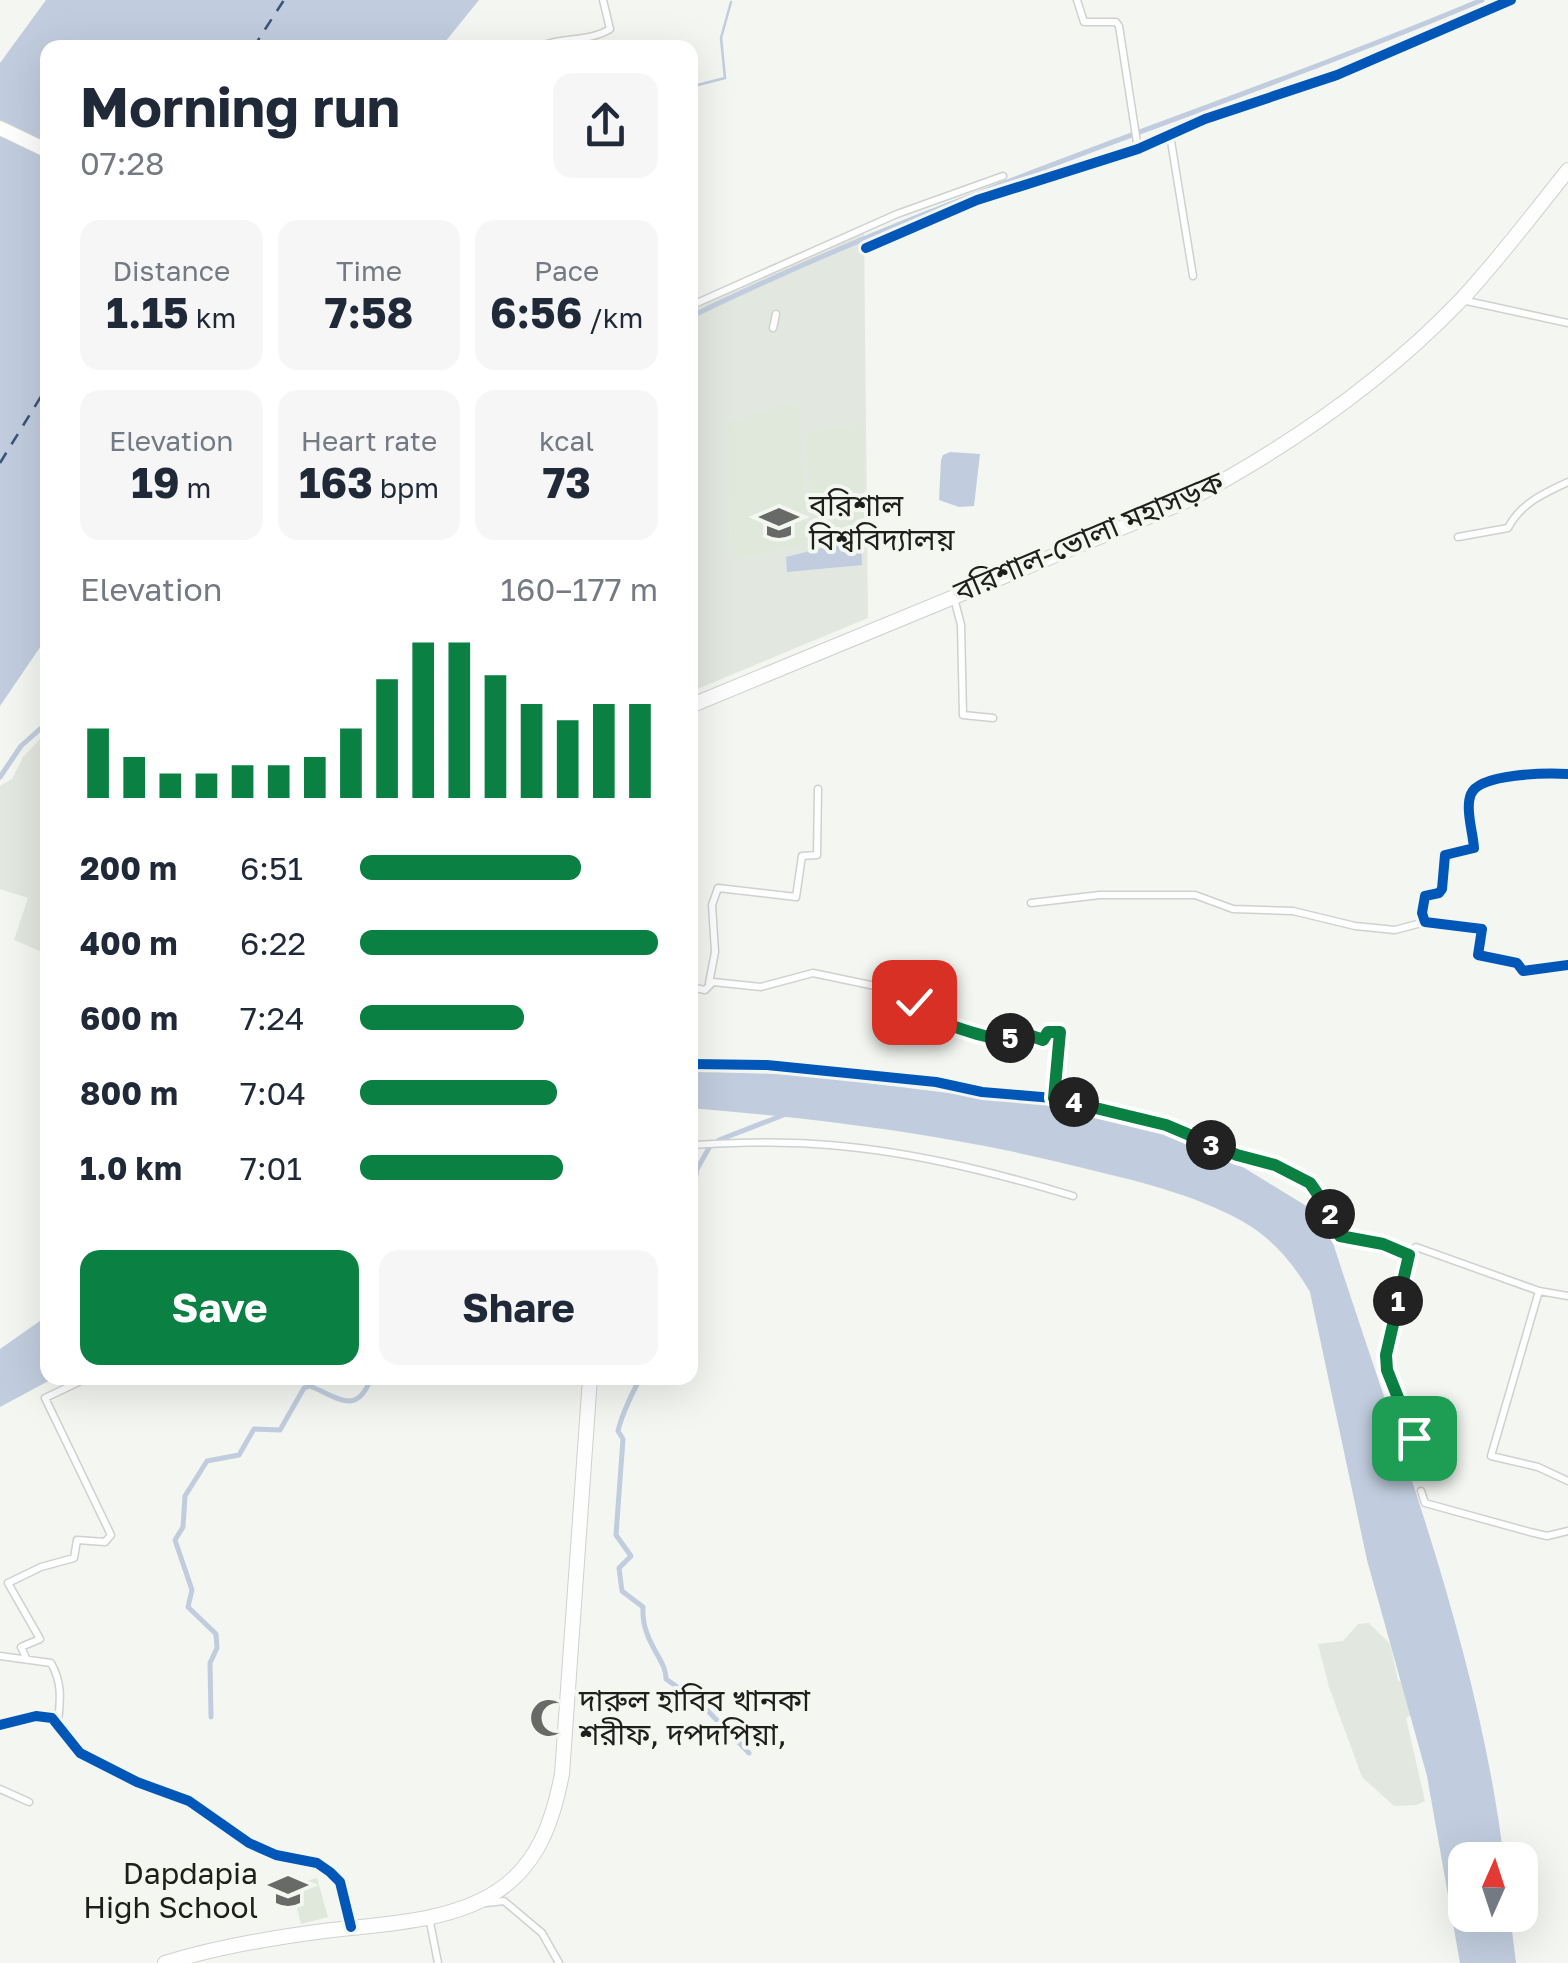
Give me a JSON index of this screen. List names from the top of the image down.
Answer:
{
  "streets": {
    "highway": ["বরিশাল-ভোলা মহাসড়ক"]
  },
  "places": {
    "school or university": ["বরিশাল বিশ্ববিদ্যালয়", "Dapdapia High School"],
    "mosque": ["দারুল হাবিব খানকা শরীফ, দপদপিয়া,"]
  },
  "north": "top",
  "page": {
    "heading": ["Morning run", "07:28"],
    "stats": [
      ["Distance", "1.15 km"],
      ["Time", "7:58"],
      ["Pace", "6:56 /km"],
      ["Elevation", "19 m"],
      ["Heart rate", "163 bpm"],
      ["kcal", "73"]
    ],
    "chart": ["Elevation", "160–177 m"],
    "list": [
      {
        "name": "200 m",
        "note": "6:51"
      },
      {
        "name": "400 m",
        "note": "6:22"
      },
      {
        "name": "600 m",
        "note": "7:24"
      },
      {
        "name": "800 m",
        "note": "7:04"
      },
      {
        "name": "1.0 km",
        "note": "7:01"
      }
    ],
    "pins": [
      "5",
      "4",
      "3",
      "2",
      "1"
    ],
    "buttons": ["Save", "Share"]
  }
}
